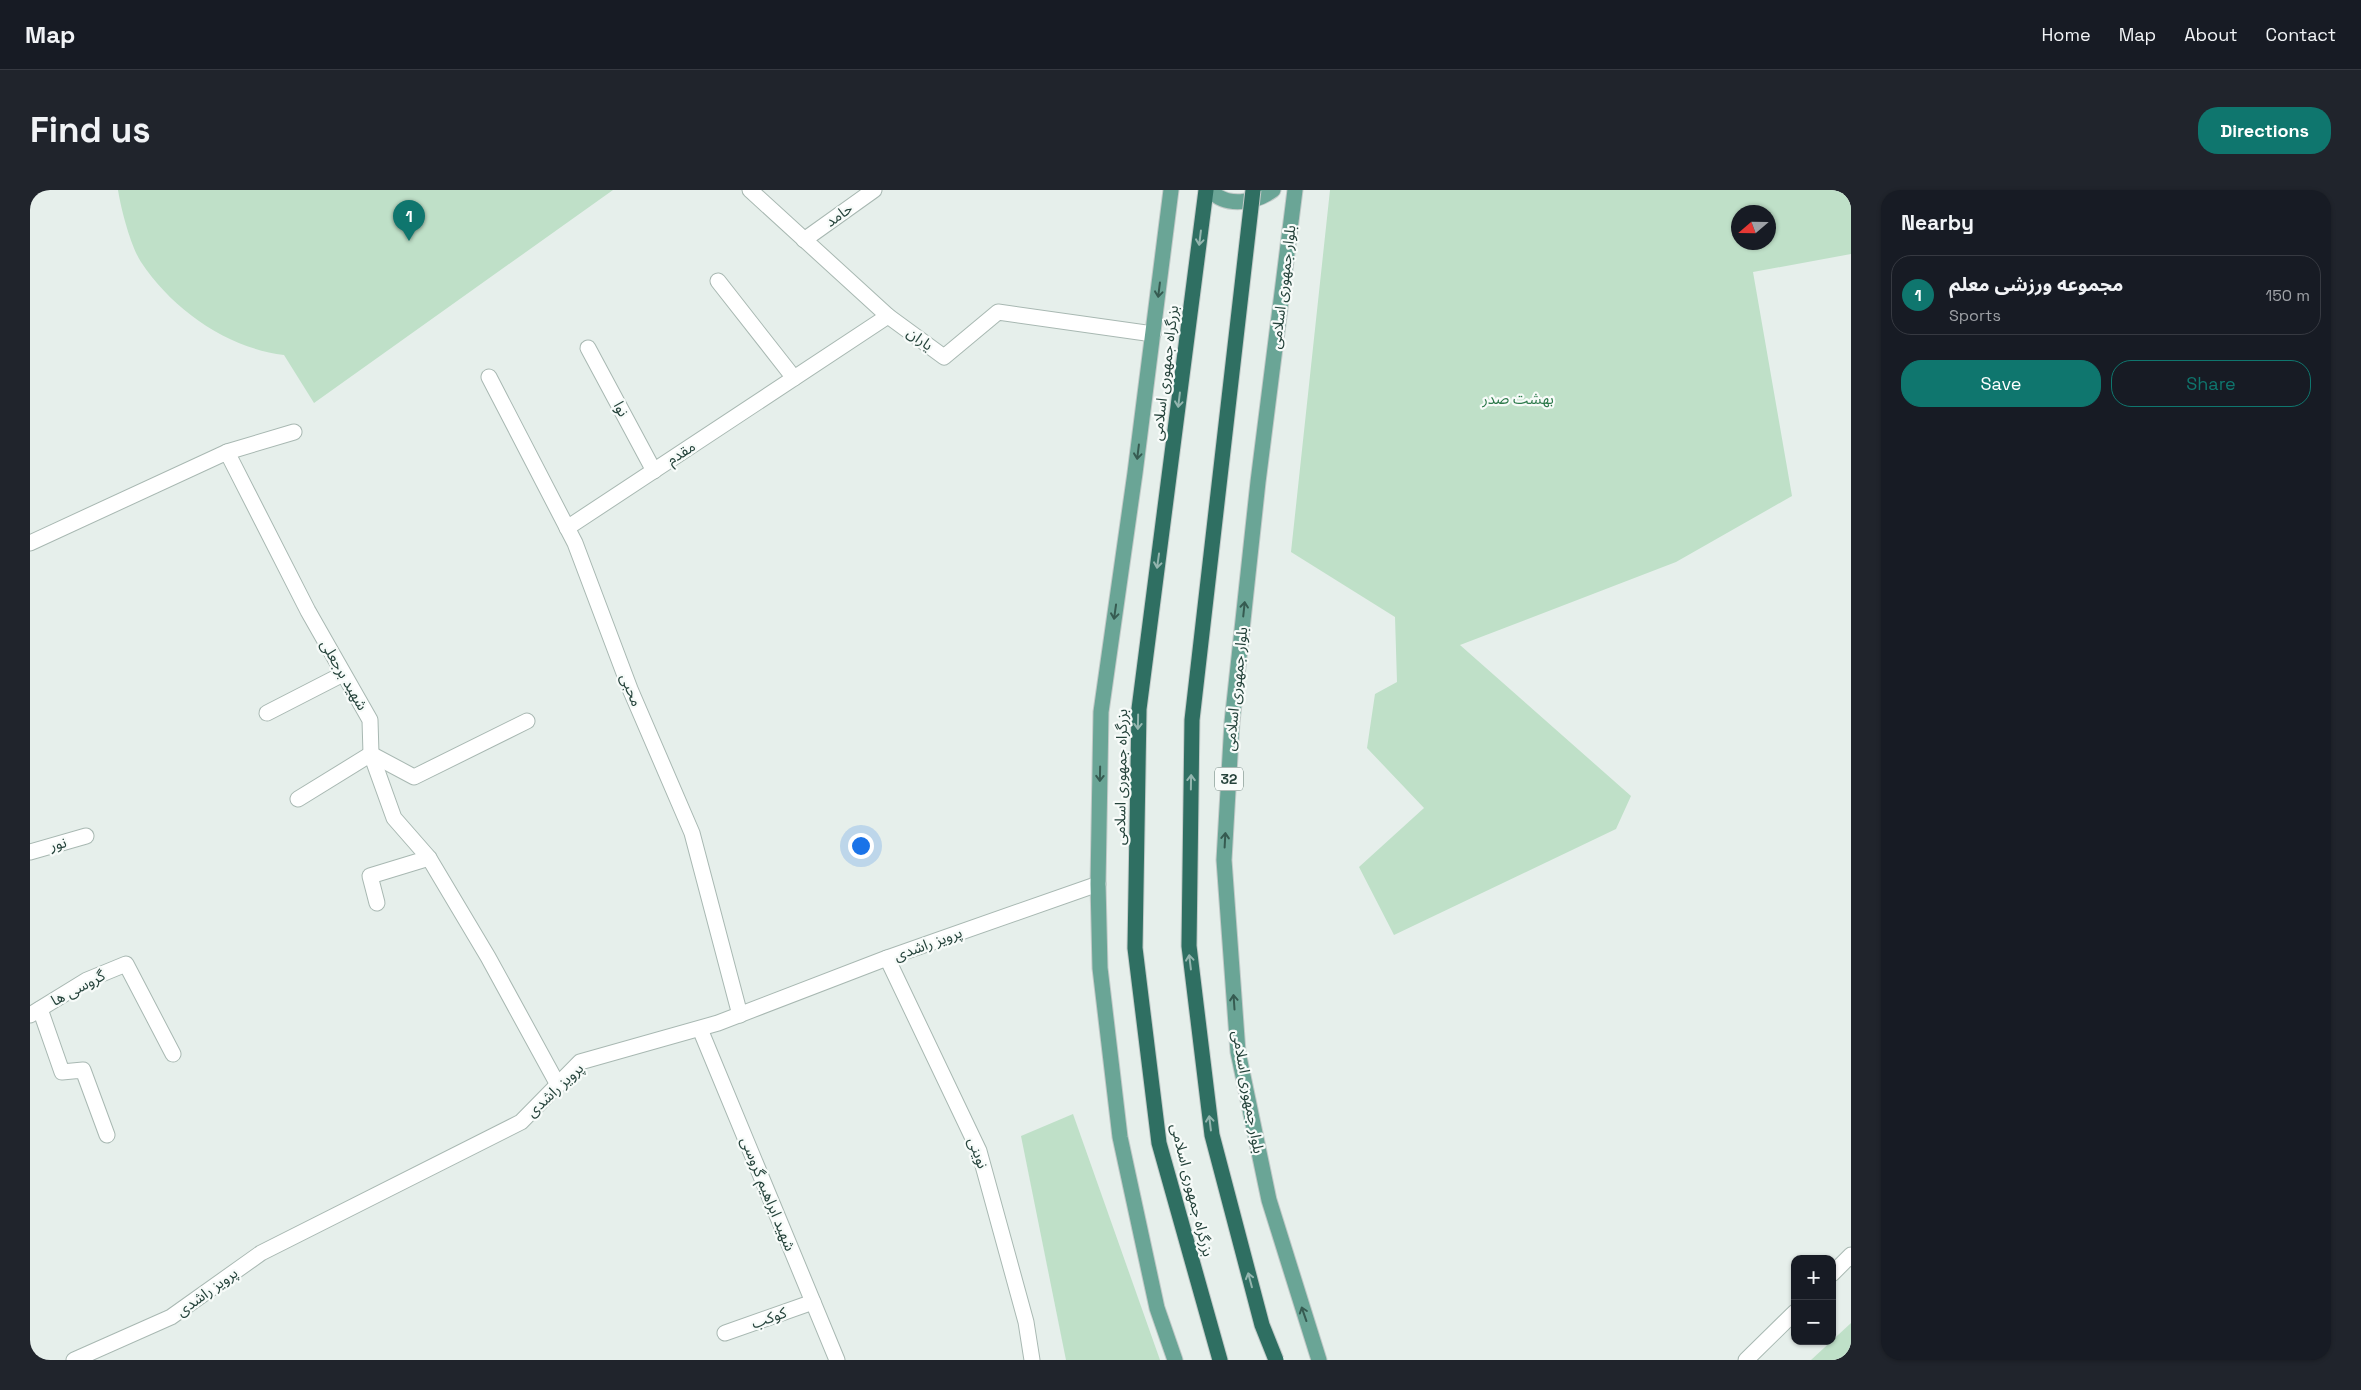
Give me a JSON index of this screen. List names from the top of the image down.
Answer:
{
  "streets": {
    "highway": ["بزرگراه جمهوری اسلامی"],
    "main road": ["بلوار جمهوری اسلامی", "32"],
    "street": [
      "حامد",
      "یاران",
      "نوا",
      "مقدم",
      "شهید برجعلی",
      "محبی",
      "نور",
      "پرویز راشدی",
      "گروسی ها",
      "نوینی",
      "شهید ابراهیم گروسی",
      "کوکب"
    ]
  },
  "crossings": [
    ["حامد", "یاران"],
    ["یاران", "مقدم"],
    ["نوا", "مقدم"],
    ["مقدم", "محبی"],
    ["شهید برجعلی", "پرویز راشدی"],
    ["محبی", "پرویز راشدی"],
    ["پرویز راشدی", "نوینی"],
    ["پرویز راشدی", "شهید ابراهیم گروسی"],
    ["شهید ابراهیم گروسی", "کوکب"]
  ],
  "parks": ["بهشت صدر"],
  "north": "left",
  "page": {
    "header": "Map",
    "nav": [
      "Home",
      "Map",
      "About",
      "Contact"
    ],
    "buttons": [
      "Directions",
      ["Save", "Share"]
    ],
    "title": "Find us",
    "heading": "Nearby",
    "pins": "1",
    "list": [
      {
        "mark": "1",
        "name": "مجموعه ورزشی معلم",
        "note": "Sports",
        "value": "150 m"
      }
    ],
    "map_buttons": ["+", "−"]
  }
}
